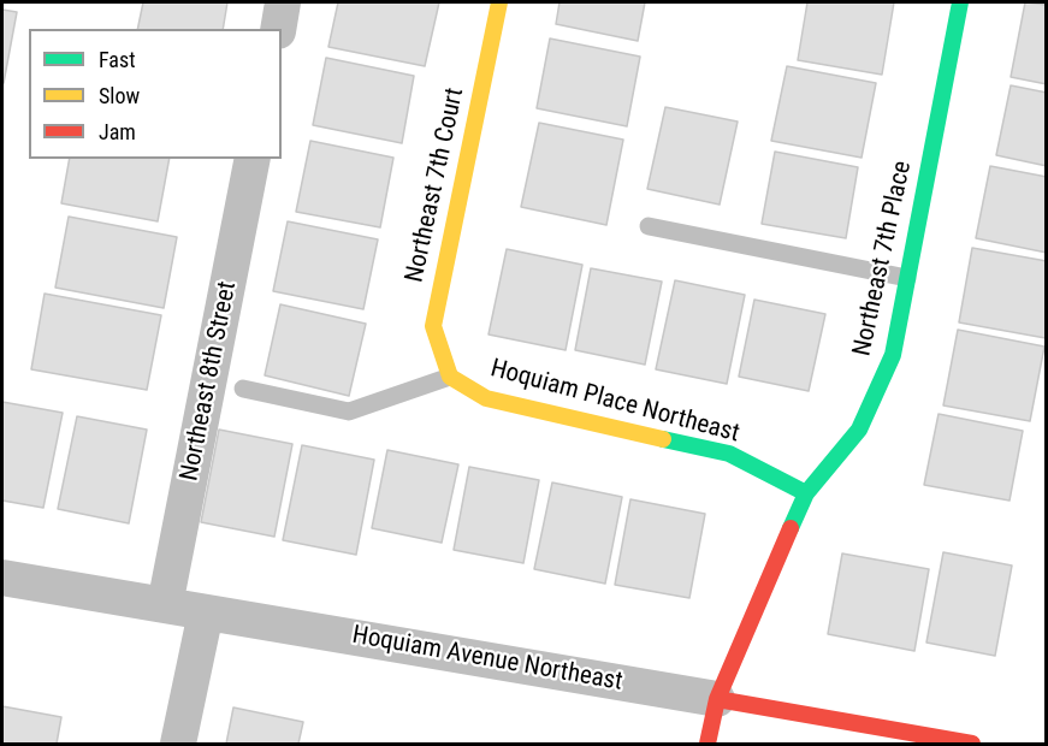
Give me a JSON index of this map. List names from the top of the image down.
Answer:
{
  "streets": {
    "street": [
      "Northeast 7th Court",
      "Northeast 7th Place",
      "Northeast 8th Street",
      "Hoquiam Place Northeast",
      "Hoquiam Avenue Northeast"
    ]
  },
  "crossings": [
    ["Northeast 7th Court", "Hoquiam Place Northeast"],
    ["Northeast 7th Place", "Hoquiam Place Northeast"],
    ["Northeast 7th Place", "Hoquiam Avenue Northeast"],
    ["Northeast 8th Street", "Hoquiam Avenue Northeast"]
  ],
  "legend": ["Fast", "Slow", "Jam"]
}
